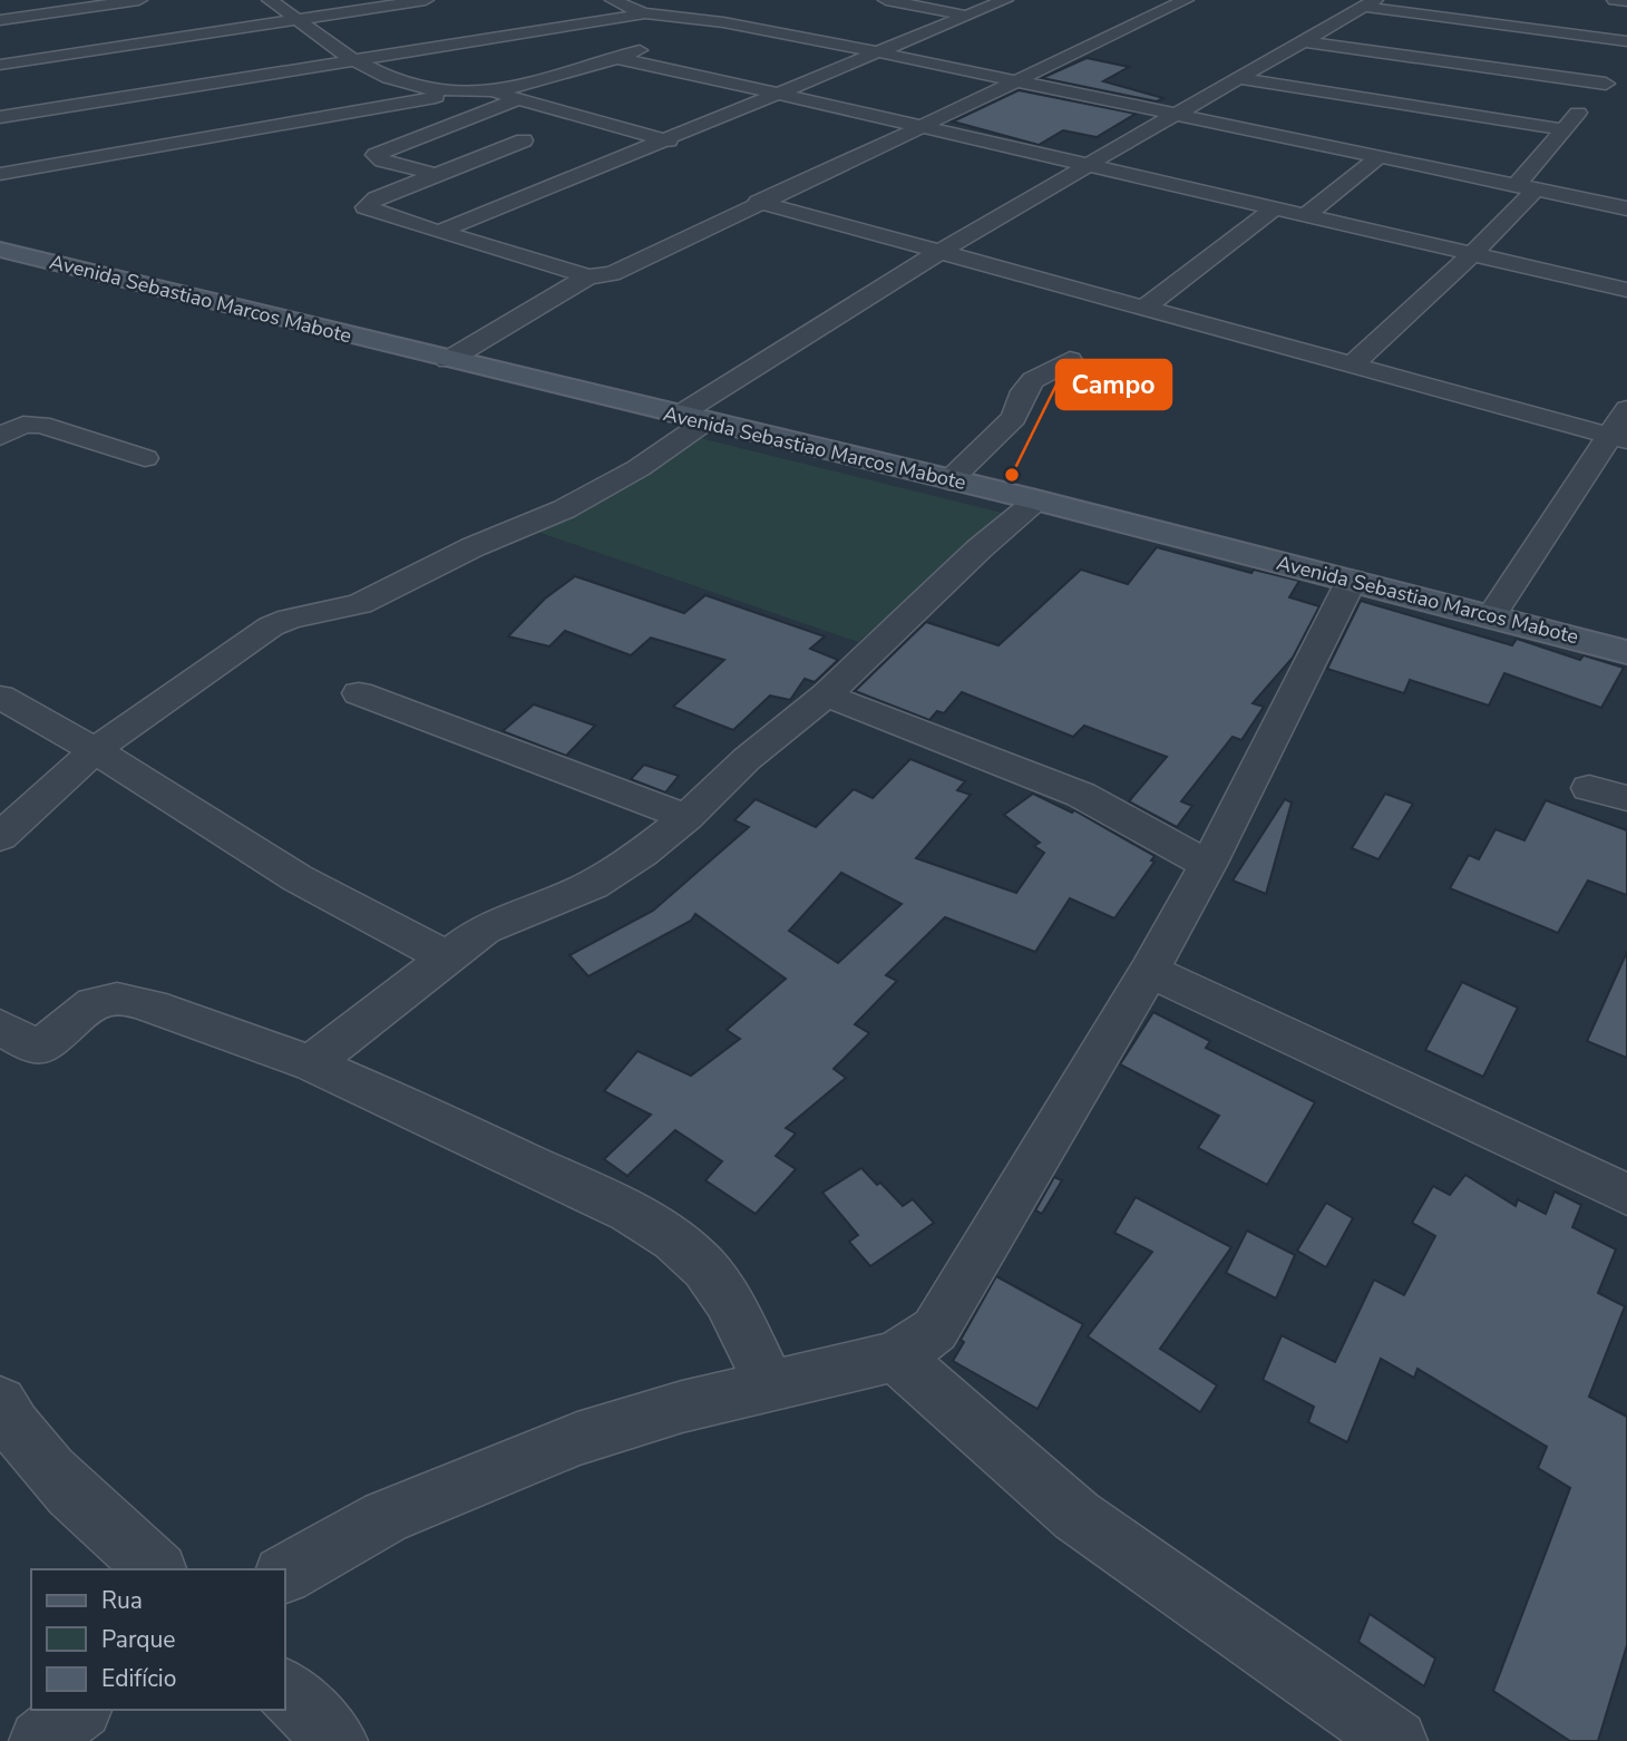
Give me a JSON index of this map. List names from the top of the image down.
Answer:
{
  "streets": {
    "main road": ["Avenida Sebastiao Marcos Mabote"]
  },
  "places": ["Campo"],
  "legend": ["Rua", "Parque", "Edifício"]
}
